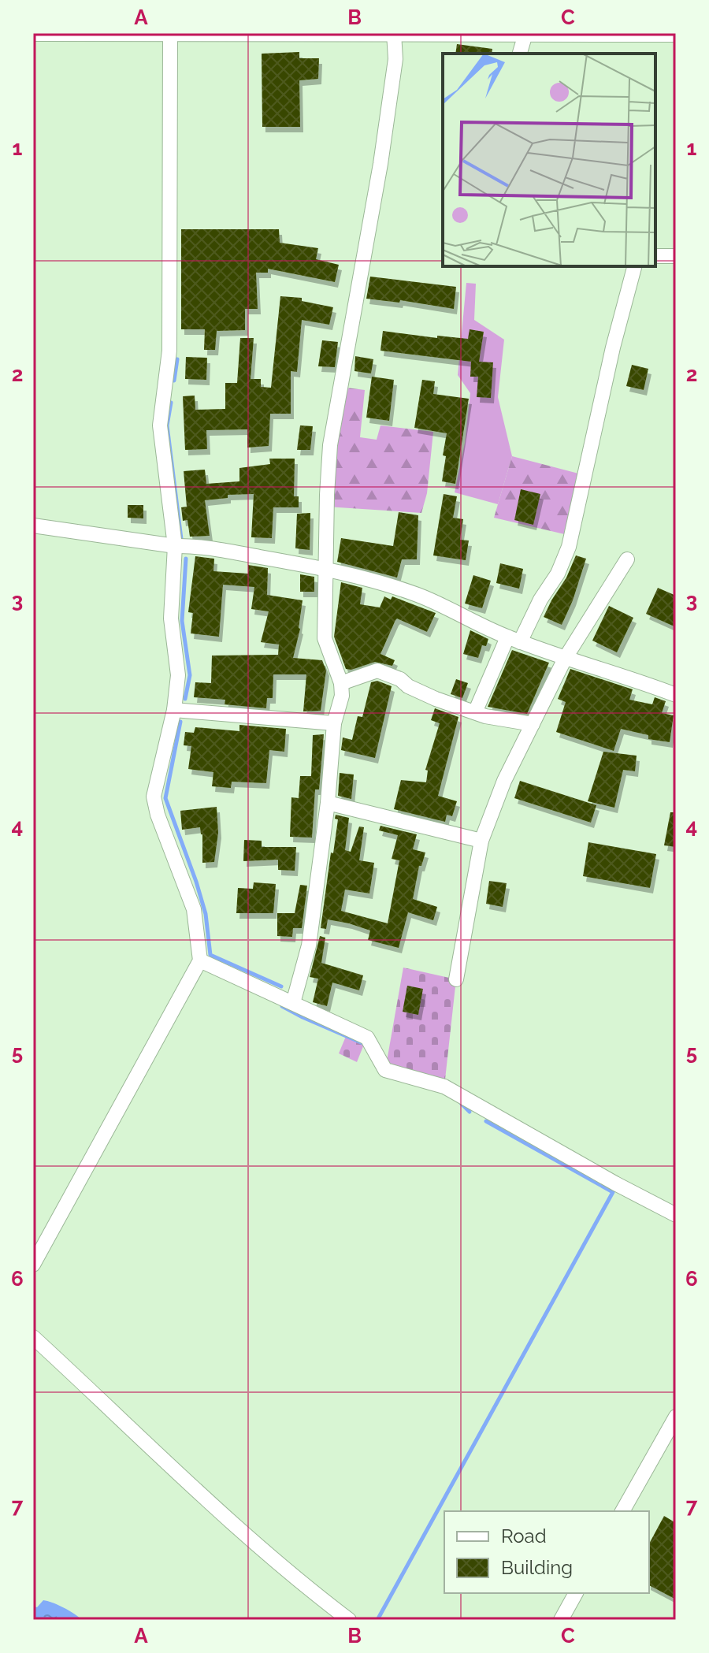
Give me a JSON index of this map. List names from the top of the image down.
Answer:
{
  "legend": ["Road", "Building"],
  "grid": {
    "columns": ["A", "B", "C"],
    "rows": [
      "1",
      "2",
      "3",
      "4",
      "5",
      "6",
      "7"
    ]
  }
}
